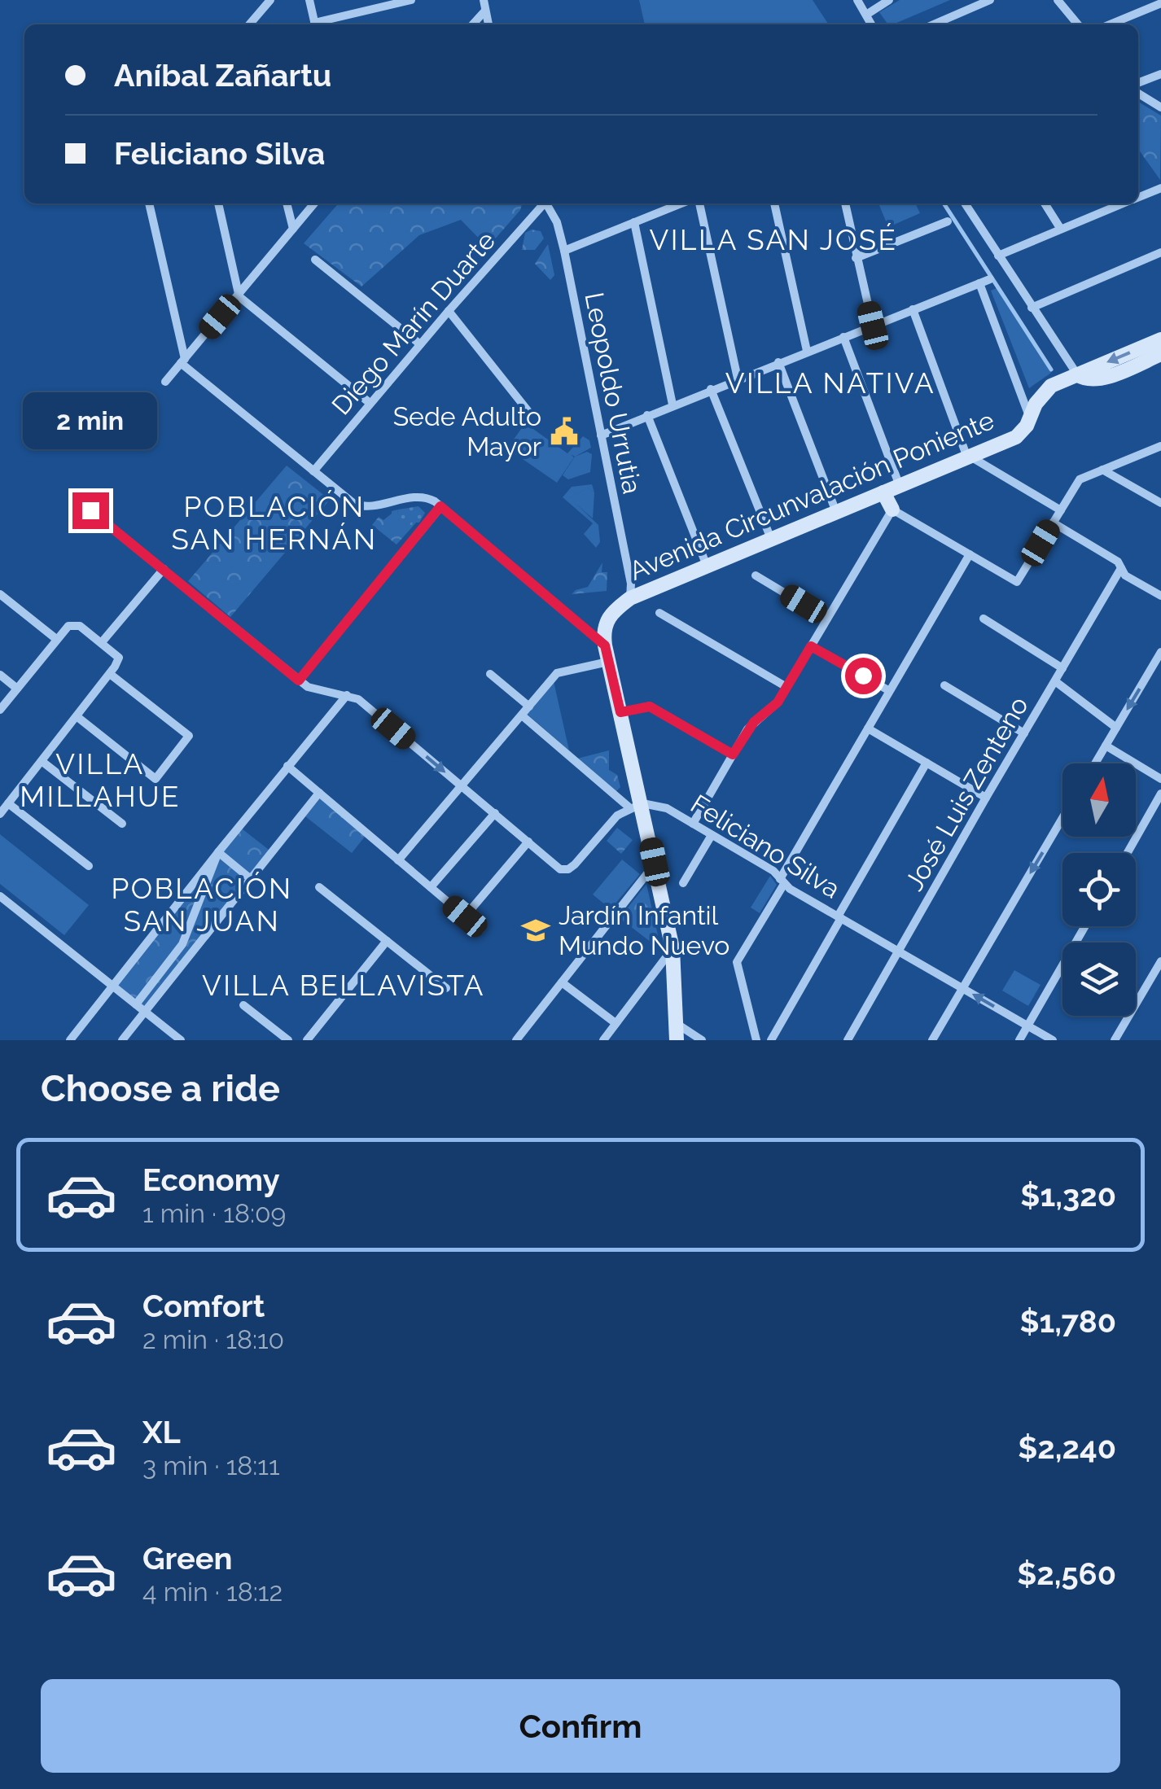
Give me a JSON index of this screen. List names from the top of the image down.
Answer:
{
  "streets": {
    "street": [
      "Diego Marín Duarte",
      "Leopoldo Urrutia",
      "Avenida Circunvalación Poniente",
      "José Luis Zenteno",
      "Feliciano Silva"
    ]
  },
  "crossings": [
    ["Leopoldo Urrutia", "Avenida Circunvalación Poniente"],
    ["José Luis Zenteno", "Feliciano Silva"]
  ],
  "districts": [
    "VILLA SAN JOSÉ",
    "VILLA NATIVA",
    "POBLACIÓN SAN HERNÁN",
    "VILLA MILLAHUE",
    "POBLACIÓN SAN JUAN",
    "VILLA BELLAVISTA"
  ],
  "places": {
    "public building": ["Sede Adulto Mayor"],
    "school or university": ["Jardín Infantil Mundo Nuevo"]
  },
  "north": "top",
  "page": {
    "banner": ["Aníbal Zañartu", "Feliciano Silva"],
    "bubble": "2 min",
    "heading": "Choose a ride",
    "list": [
      {
        "name": "Economy",
        "note": "1 min · 18:09",
        "value": "$1,320"
      },
      {
        "name": "Comfort",
        "note": "2 min · 18:10",
        "value": "$1,780"
      },
      {
        "name": "XL",
        "note": "3 min · 18:11",
        "value": "$2,240"
      },
      {
        "name": "Green",
        "note": "4 min · 18:12",
        "value": "$2,560"
      }
    ],
    "buttons": "Confirm"
  }
}
